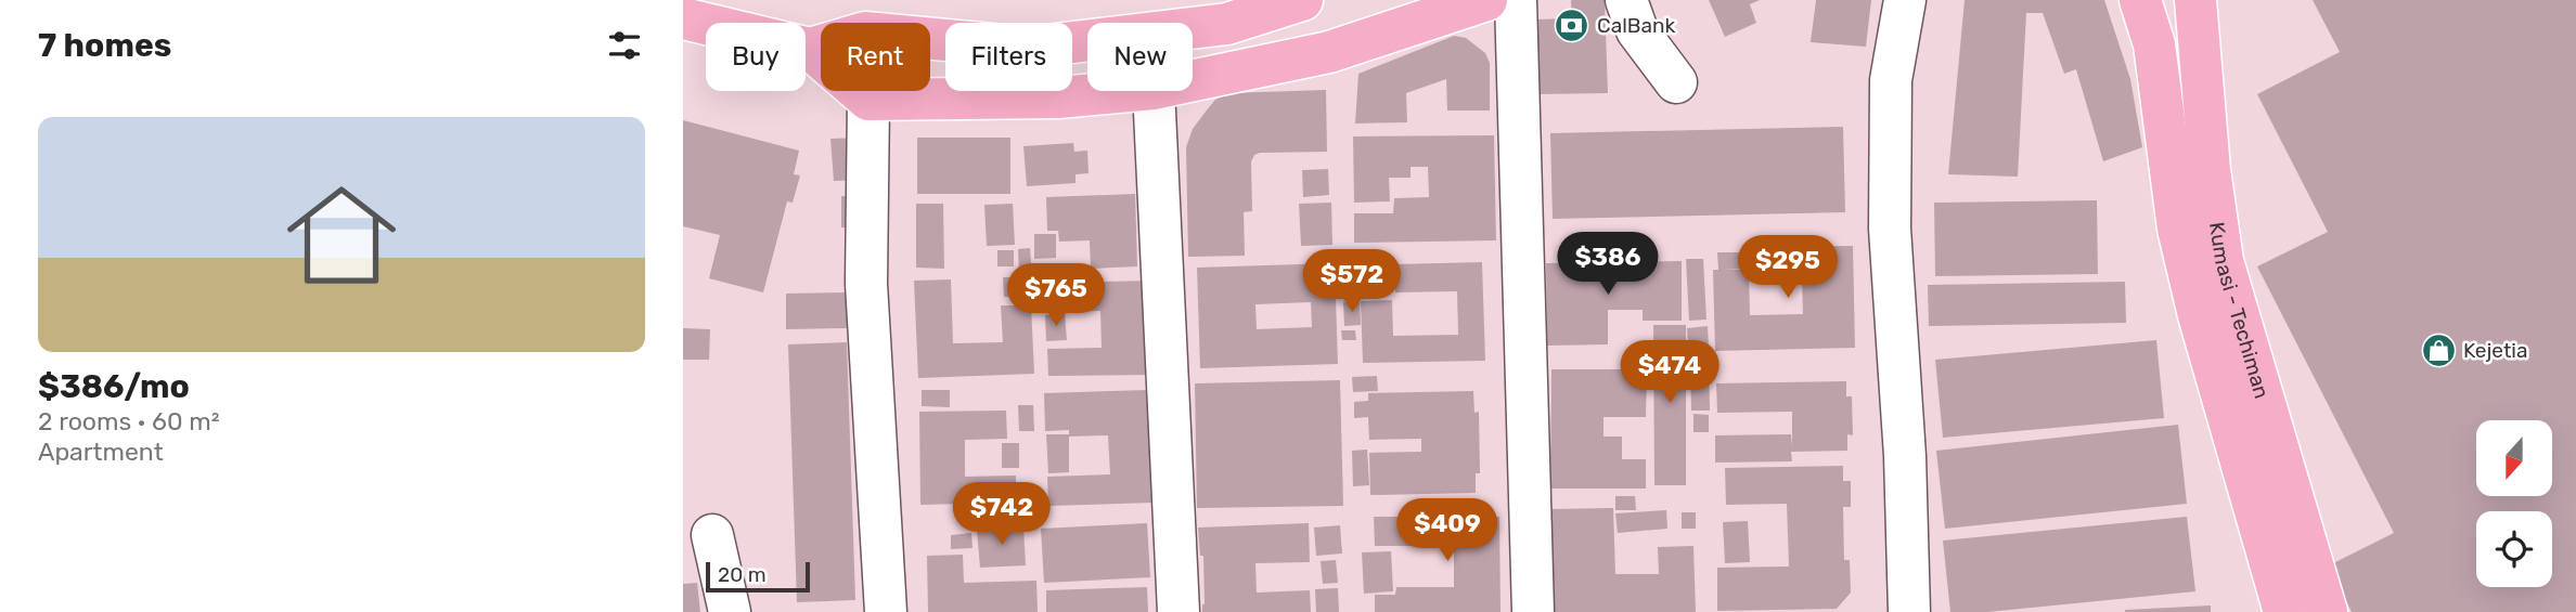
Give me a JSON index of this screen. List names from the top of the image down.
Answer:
{
  "streets": {
    "main road": ["Kumasi - Techiman"]
  },
  "places": {
    "bank": ["CalBank"],
    "shop": ["Kejetia"]
  },
  "scale_bar": "20 m",
  "north": "bottom",
  "page": {
    "heading": "7 homes",
    "chip": [
      "Buy",
      "Rent",
      "Filters",
      "New"
    ],
    "list": [
      {
        "name": "$386/mo",
        "note": "2 rooms · 60 m² · Apartment"
      }
    ],
    "price": [
      "$386",
      "$295",
      "$572",
      "$765",
      "$474",
      "$742",
      "$409"
    ],
    "scale": "20 m"
  }
}
